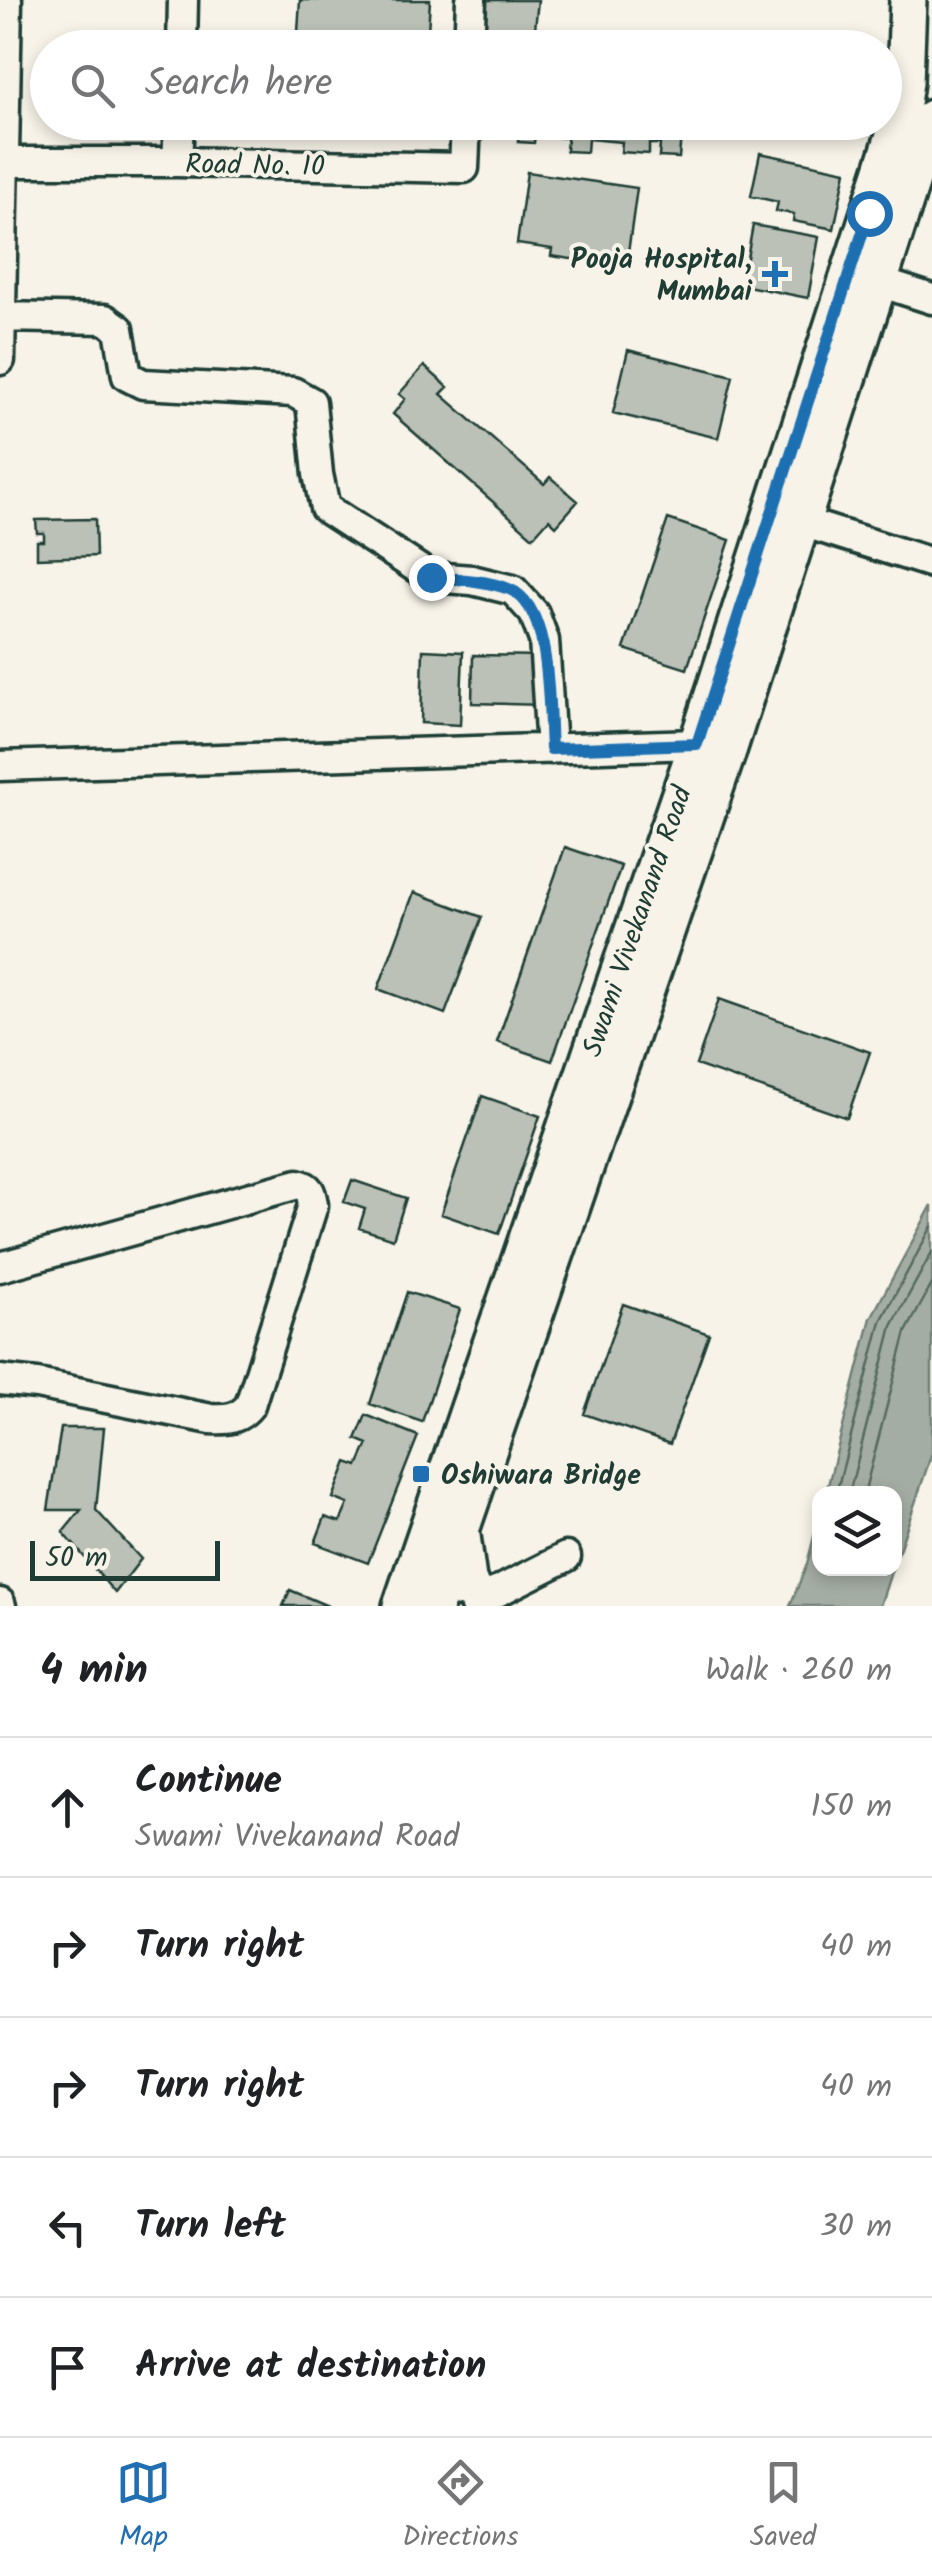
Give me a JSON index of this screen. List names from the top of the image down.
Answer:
{
  "streets": {
    "main road": ["Swami Vivekanand Road"],
    "street": ["Road No. 10"]
  },
  "places": {
    "health": ["Pooja Hospital, Mumbai"],
    "transit": ["Oshiwara Bridge"]
  },
  "scale_bar": "50 m",
  "page": {
    "search": "Search here",
    "scale": "50 m",
    "heading": ["4 min", "Walk · 260 m"],
    "list": [
      ["Continue", "Swami Vivekanand Road", "150 m"],
      ["Turn right", "40 m"],
      ["Turn right", "40 m"],
      ["Turn left", "30 m"],
      "Arrive at destination"
    ],
    "nav": ["Map", "Directions", "Saved"]
  }
}
